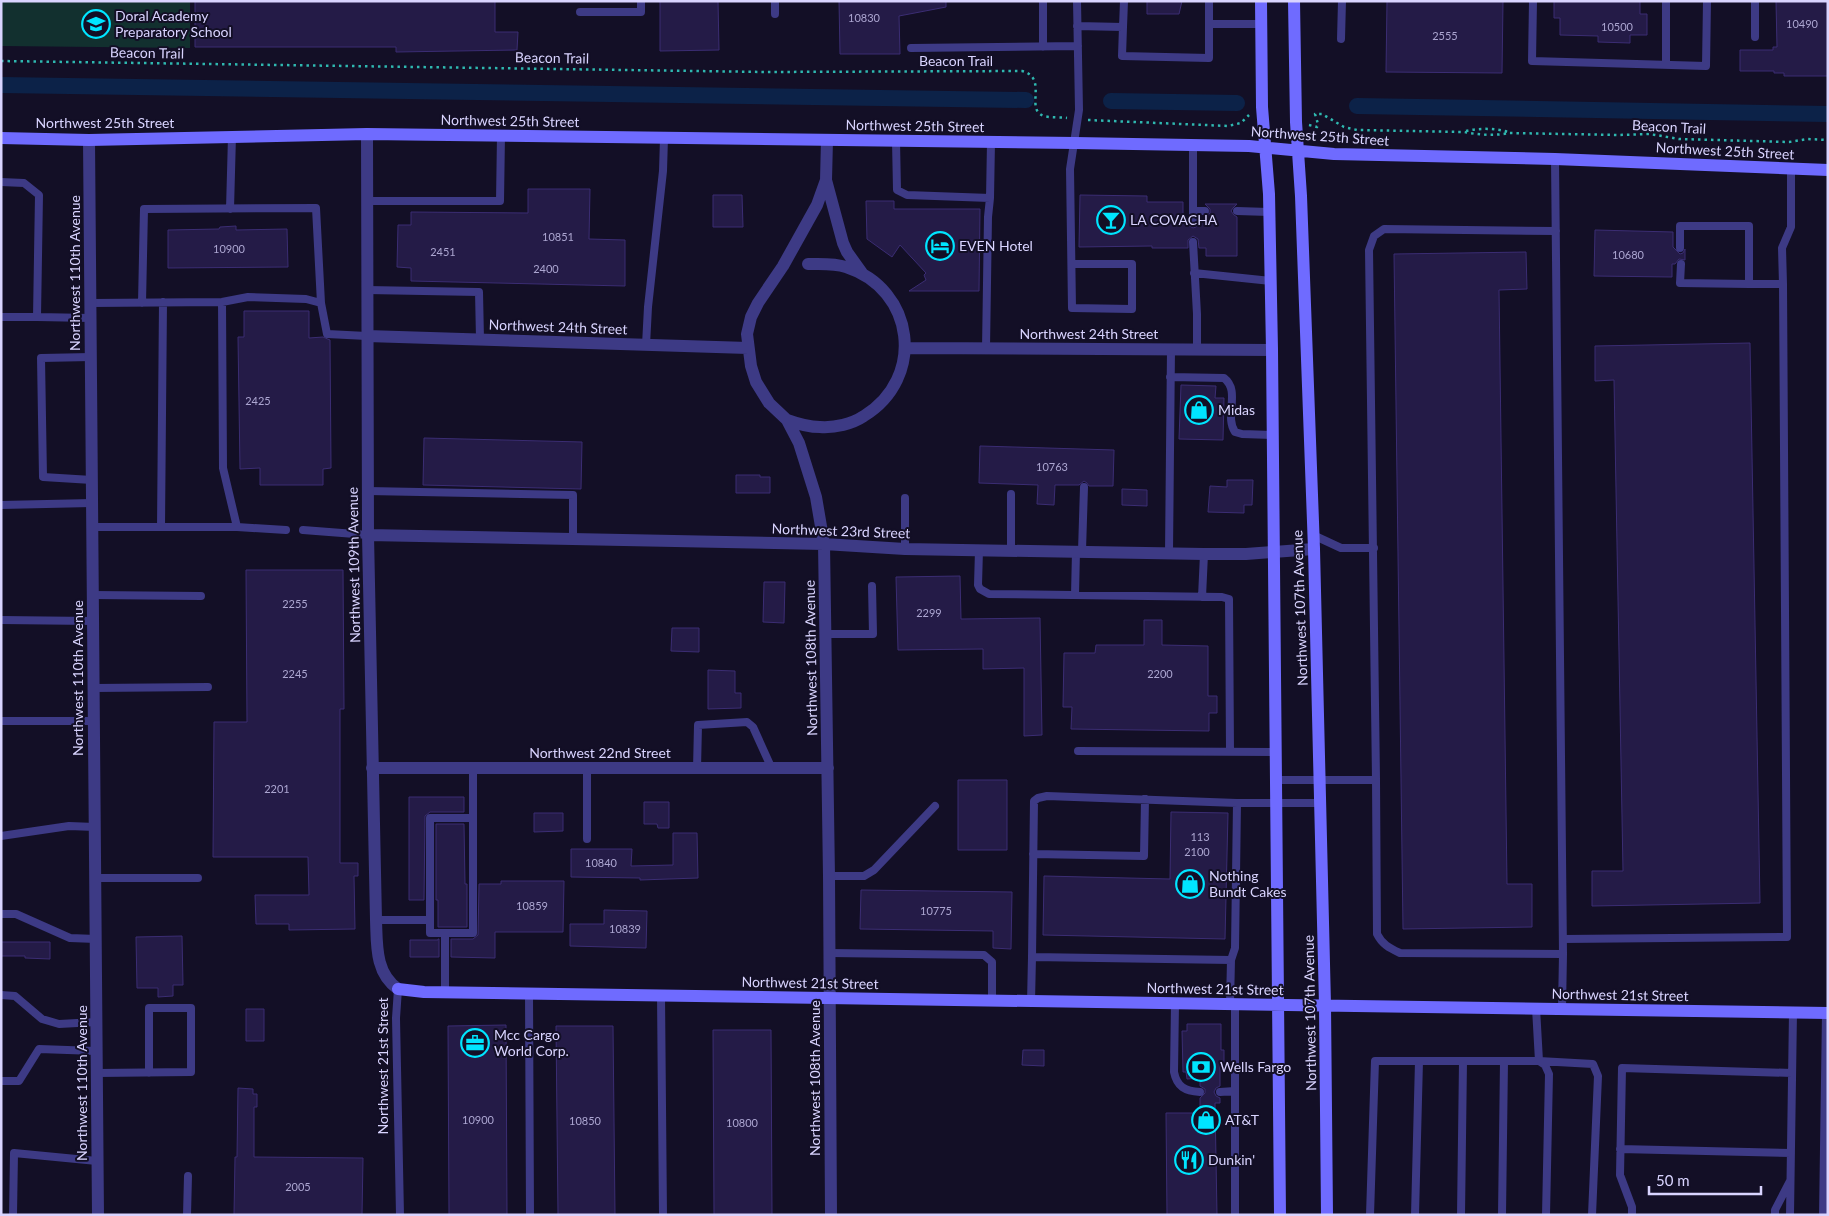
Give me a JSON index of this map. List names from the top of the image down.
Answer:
{
  "streets": {
    "main road": ["Northwest 25th Street", "Northwest 107th Avenue", "Northwest 21st Street"],
    "street": [
      "Northwest 110th Avenue",
      "Northwest 24th Street",
      "Northwest 23rd Street",
      "Northwest 109th Avenue",
      "Northwest 108th Avenue",
      "Northwest 22nd Street"
    ],
    "path": ["Beacon Trail"]
  },
  "crossings": [
    ["Northwest 25th Street", "Northwest 110th Avenue"],
    ["Northwest 25th Street", "Northwest 109th Avenue"],
    ["Northwest 25th Street", "Northwest 107th Avenue"],
    ["Northwest 25th Street", "Northwest 108th Avenue"],
    ["Northwest 24th Street", "Northwest 109th Avenue"],
    ["Northwest 24th Street", "Northwest 107th Avenue"],
    ["Northwest 24th Street", "Northwest 108th Avenue"],
    ["Northwest 23rd Street", "Northwest 109th Avenue"],
    ["Northwest 23rd Street", "Northwest 107th Avenue"],
    ["Northwest 23rd Street", "Northwest 108th Avenue"],
    ["Northwest 109th Avenue", "Northwest 22nd Street"],
    ["Northwest 109th Avenue", "Northwest 21st Street"],
    ["Northwest 107th Avenue", "Northwest 21st Street"],
    ["Northwest 108th Avenue", "Northwest 22nd Street"],
    ["Northwest 108th Avenue", "Northwest 21st Street"]
  ],
  "places": {
    "school or university": ["Doral Academy Preparatory School"],
    "bar": ["LA COVACHA"],
    "hotel": ["EVEN Hotel"],
    "shop": ["Midas", "Nothing Bundt Cakes", "AT&T"],
    "office": ["Mcc Cargo World Corp."],
    "bank": ["Wells Fargo"],
    "restaurant": ["Dunkin'"]
  },
  "house_numbers": [
    "10830",
    "10490",
    "10500",
    "2555",
    "10851",
    "10900",
    "2451",
    "10680",
    "2400",
    "2425",
    "10763",
    "2255",
    "2299",
    "2245",
    "2200",
    "2201",
    "113",
    "2100",
    "10840",
    "10859",
    "10775",
    "10839",
    "10900",
    "10850",
    "10800",
    "2005"
  ],
  "scale_bar": "50 m"
}
